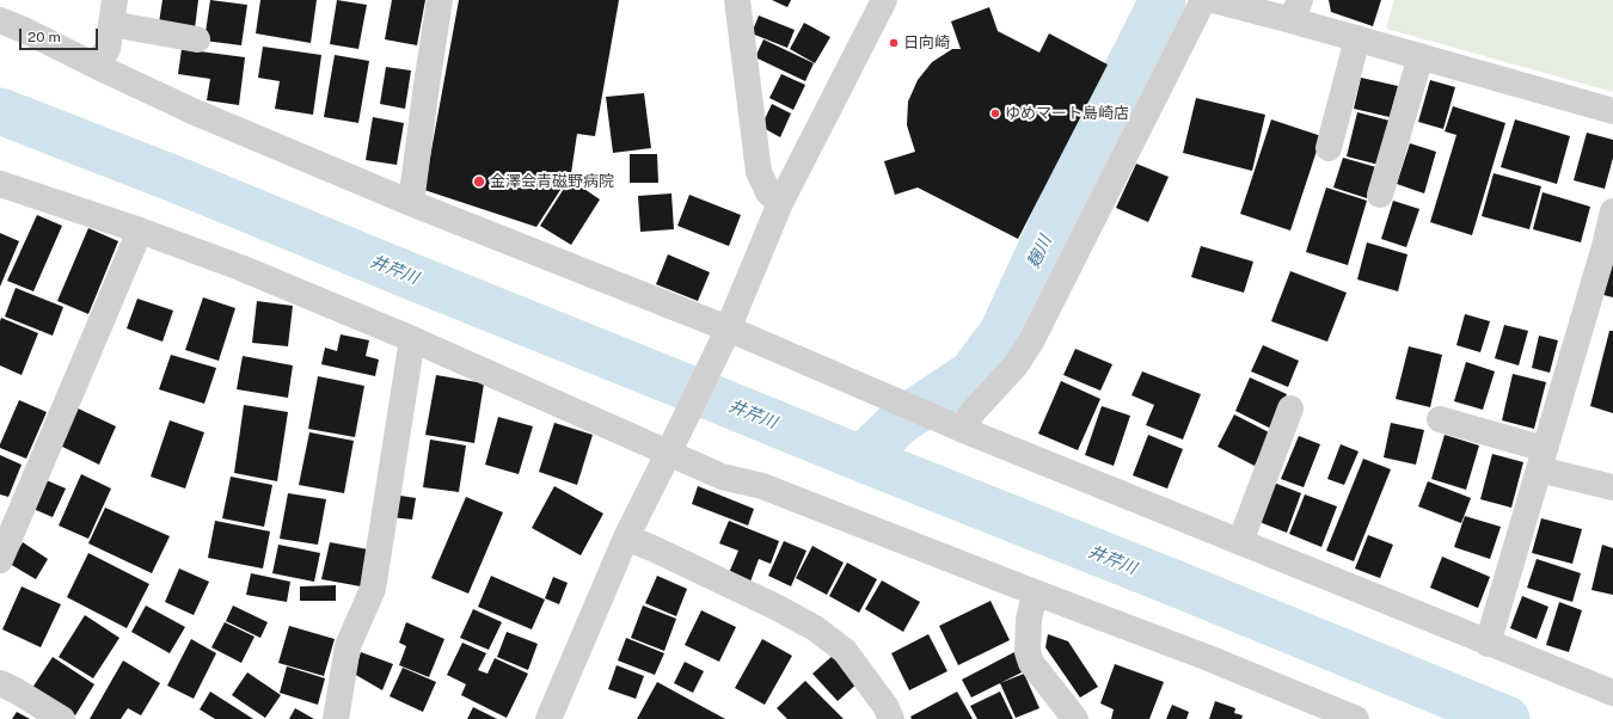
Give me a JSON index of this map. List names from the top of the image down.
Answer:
{
  "water": ["麹川", "井芹川"],
  "places": ["日向崎", "ゆめマート島崎店", "金澤会青磁野病院"],
  "scale_bar": "20 m"
}
